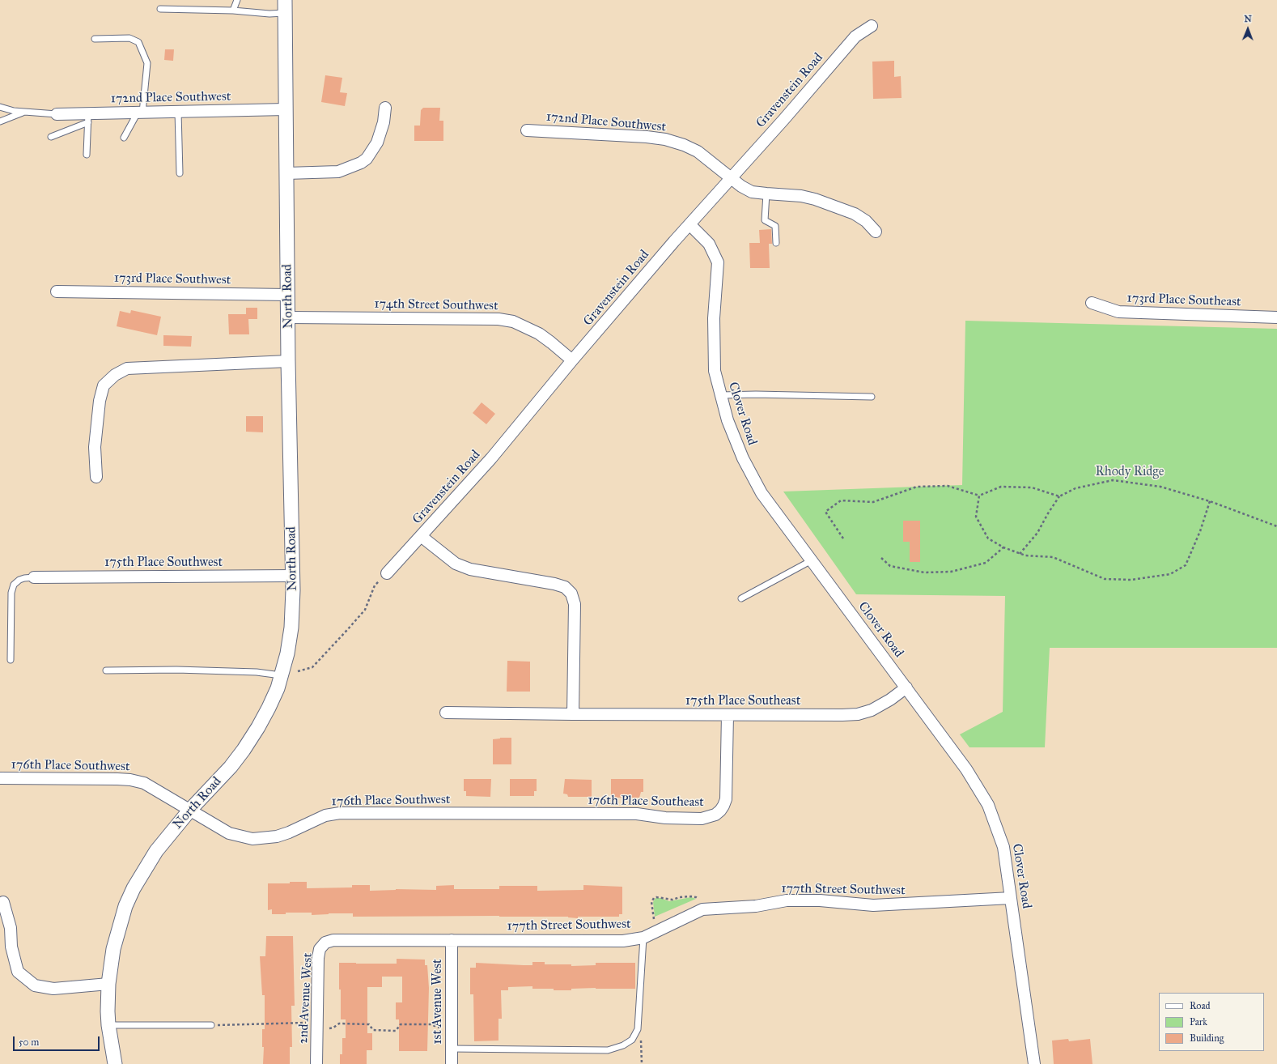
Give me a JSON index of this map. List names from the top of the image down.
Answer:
{
  "streets": {
    "street": [
      "Gravenstein Road",
      "172nd Place Southwest",
      "173rd Place Southwest",
      "North Road",
      "173rd Place Southeast",
      "174th Street Southwest",
      "Clover Road",
      "175th Place Southwest",
      "175th Place Southeast",
      "176th Place Southwest",
      "176th Place Southeast",
      "177th Street Southwest",
      "2nd Avenue West",
      "1st Avenue West"
    ]
  },
  "crossings": [
    ["Gravenstein Road", "172nd Place Southwest"],
    ["Gravenstein Road", "174th Street Southwest"],
    ["Gravenstein Road", "Clover Road"],
    ["172nd Place Southwest", "North Road"],
    ["173rd Place Southwest", "North Road"],
    ["North Road", "174th Street Southwest"],
    ["North Road", "175th Place Southwest"],
    ["North Road", "176th Place Southwest"],
    ["Clover Road", "175th Place Southeast"],
    ["Clover Road", "177th Street Southwest"],
    ["175th Place Southeast", "176th Place Southeast"],
    ["176th Place Southwest", "176th Place Southeast"],
    ["177th Street Southwest", "2nd Avenue West"],
    ["177th Street Southwest", "1st Avenue West"]
  ],
  "parks": ["Rhody Ridge"],
  "legend": ["Road", "Park", "Building"],
  "scale_bar": "50 m",
  "north": "top"
}
